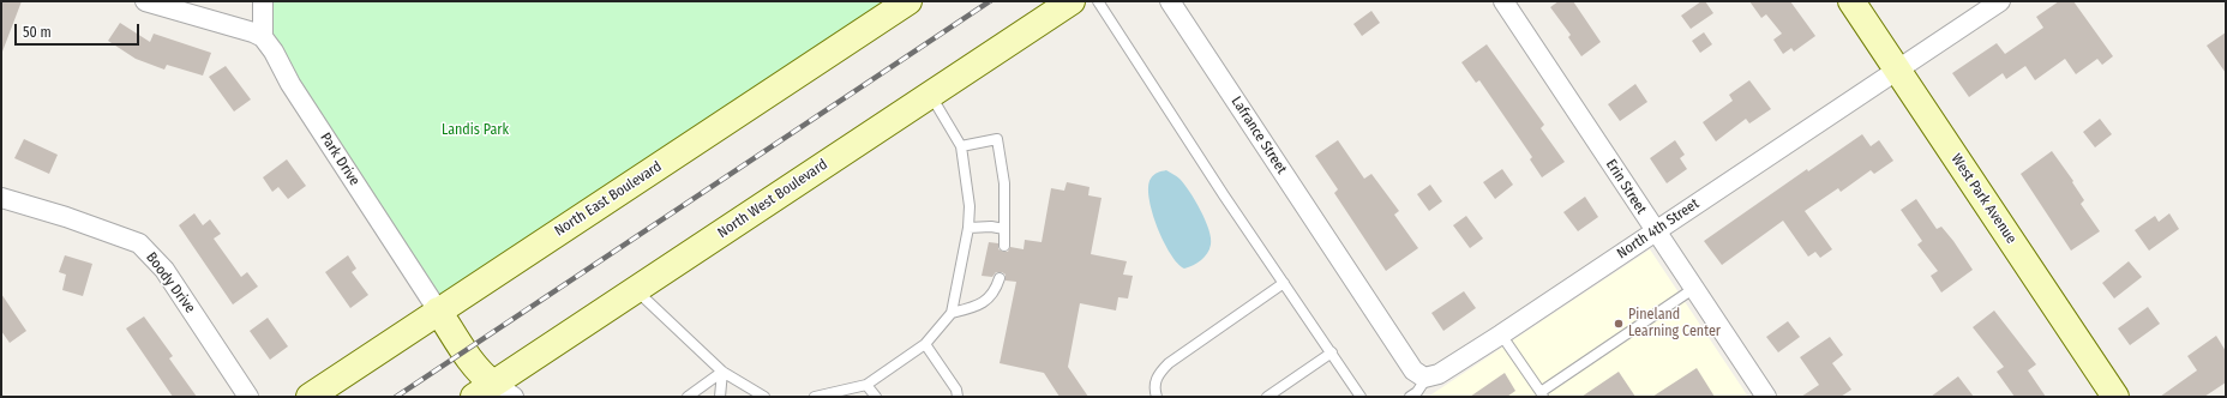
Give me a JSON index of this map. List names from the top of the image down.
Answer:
{
  "streets": {
    "main road": ["North East Boulevard", "North West Boulevard", "West Park Avenue"],
    "street": [
      "Lafrance Street",
      "Park Drive",
      "Erin Street",
      "North 4th Street",
      "Boody Drive"
    ]
  },
  "crossings": [
    ["Lafrance Street", "North 4th Street"],
    ["Park Drive", "North East Boulevard"],
    ["Erin Street", "North 4th Street"],
    ["West Park Avenue", "North 4th Street"]
  ],
  "parks": ["Landis Park"],
  "places": ["Pineland Learning Center"],
  "scale_bar": "50 m"
}
